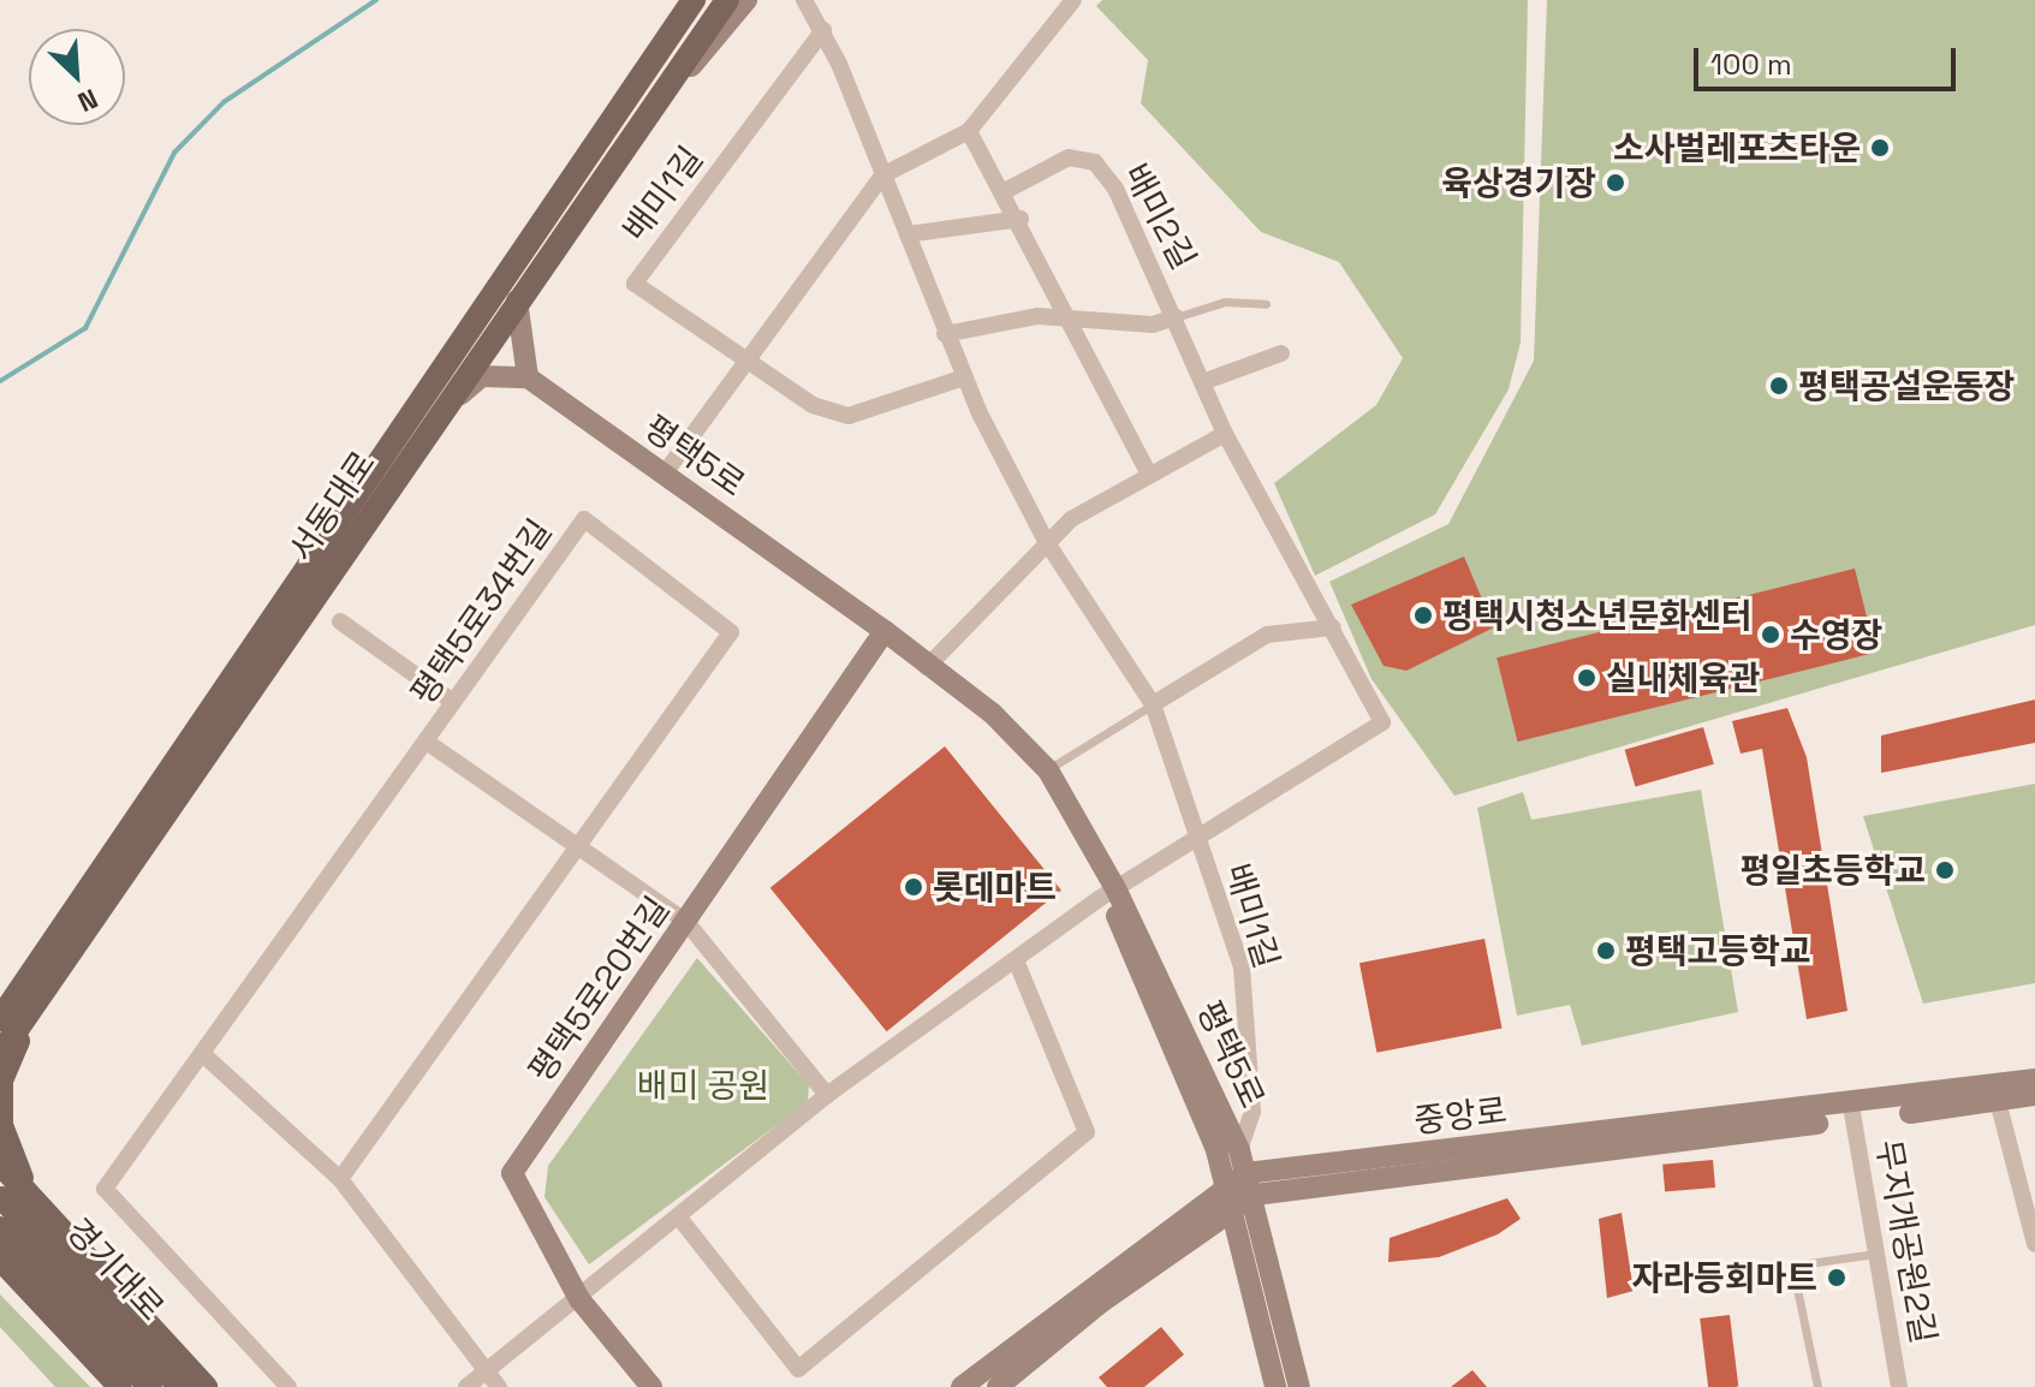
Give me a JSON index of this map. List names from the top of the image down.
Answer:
{
  "streets": {
    "main road": ["서동대로", "경기대로"],
    "street": [
      "배미1길",
      "배미2길",
      "평택5로",
      "평택5로34번길",
      "평택5로20번길",
      "중앙로",
      "무지개공원2길"
    ]
  },
  "crossings": [
    ["배미1길", "배미2길"],
    ["배미1길", "평택5로"],
    ["평택5로", "평택5로20번길"],
    ["평택5로", "중앙로"],
    ["중앙로", "무지개공원2길"]
  ],
  "parks": ["배미 공원"],
  "places": [
    "소사벌레포츠타운",
    "육상경기장",
    "평택공설운동장",
    "평택시청소년문화센터",
    "수영장",
    "실내체육관",
    "평일초등학교",
    "롯데마트",
    "평택고등학교",
    "자라등회마트"
  ],
  "scale_bar": "100 m",
  "north": "bottom right"
}
